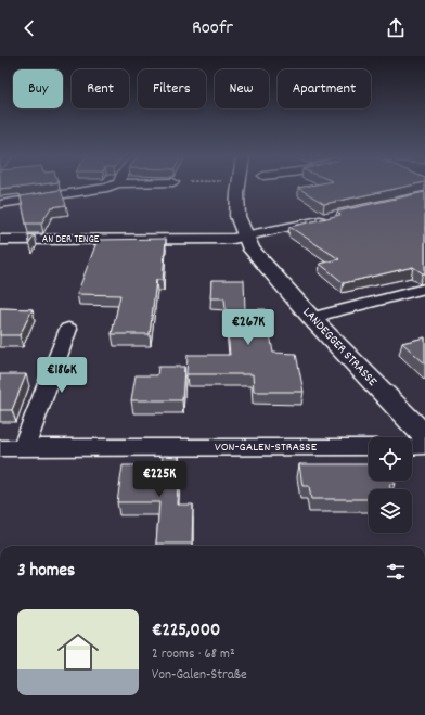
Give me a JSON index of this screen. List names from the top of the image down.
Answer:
{
  "streets": {
    "main road": ["LANDEGGER STRASSE"],
    "street": ["AN DER TENGE", "VON-GALEN-STRASSE"]
  },
  "crossings": [
    ["AN DER TENGE", "LANDEGGER STRASSE"]
  ],
  "page": {
    "header": "Roofr",
    "chip": [
      "Buy",
      "Rent",
      "Filters",
      "New",
      "Apartment"
    ],
    "price": ["€267K", "€186K", "€225K"],
    "heading": "3 homes",
    "list": [
      {
        "name": "€225,000",
        "note": "2 rooms · 68 m² · Von-Galen-Straße"
      }
    ]
  }
}
